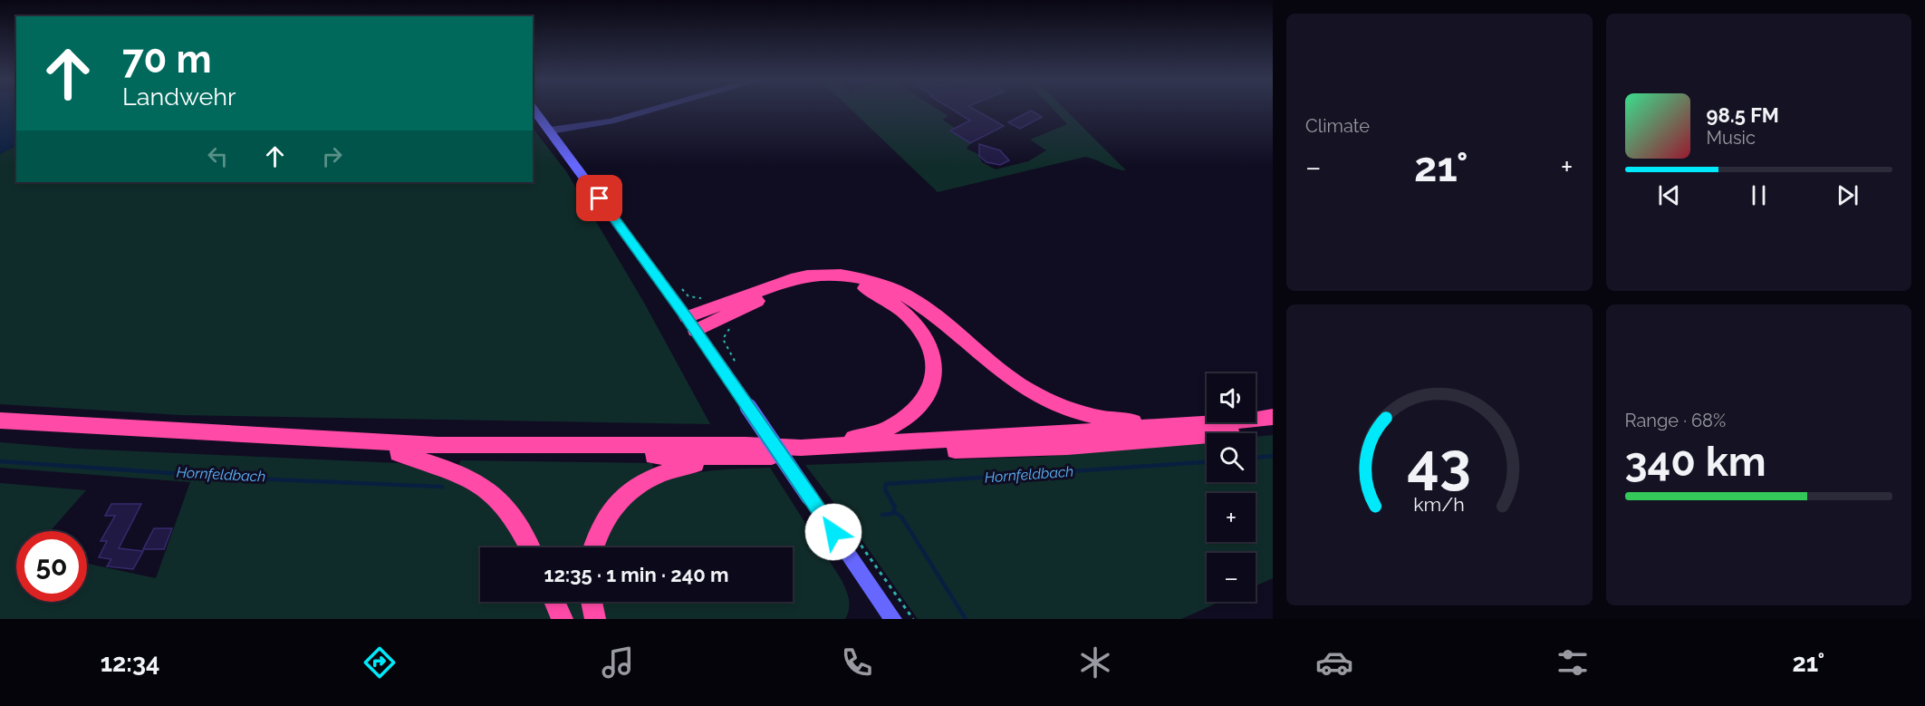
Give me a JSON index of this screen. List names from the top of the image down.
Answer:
{
  "water": ["Hornfeldbach"],
  "page": {
    "tile": [
      "Climate",
      ["Range · 68%", "340 km"]
    ],
    "turn": ["70 m", "Landwehr"],
    "song": ["98.5 FM", "Music"],
    "heat": ["−", "21°", "+"],
    "map_buttons": ["+", "−"],
    "limit": "50",
    "trip": "12:35 · 1 min · 240 m",
    "tabs": ["12:34", "21°"],
    "gauge": ["43", "km/h"]
  }
}
